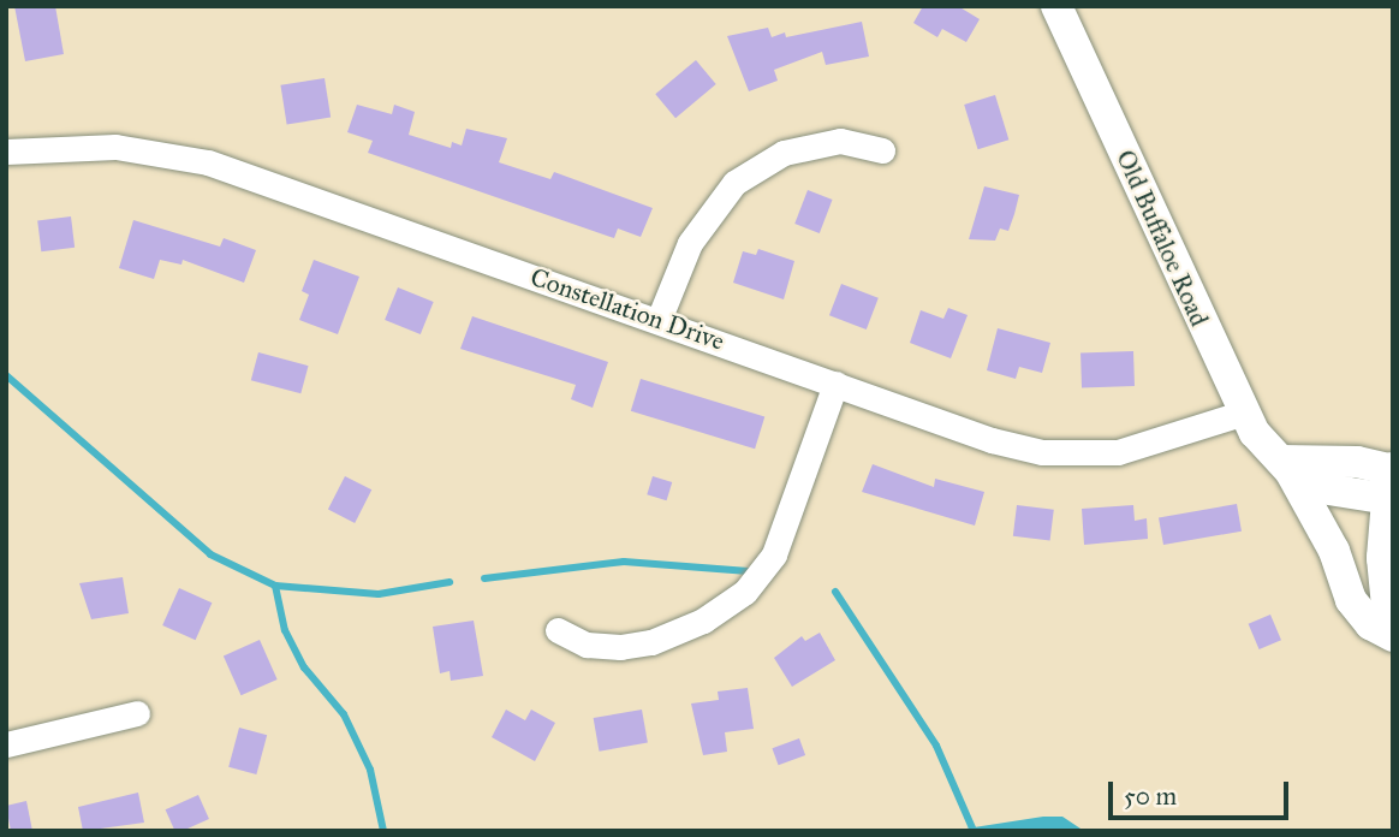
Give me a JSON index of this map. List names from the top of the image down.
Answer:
{
  "streets": {
    "street": ["Old Buffaloe Road", "Constellation Drive"]
  },
  "crossings": [
    ["Old Buffaloe Road", "Constellation Drive"]
  ],
  "scale_bar": "50 m"
}
